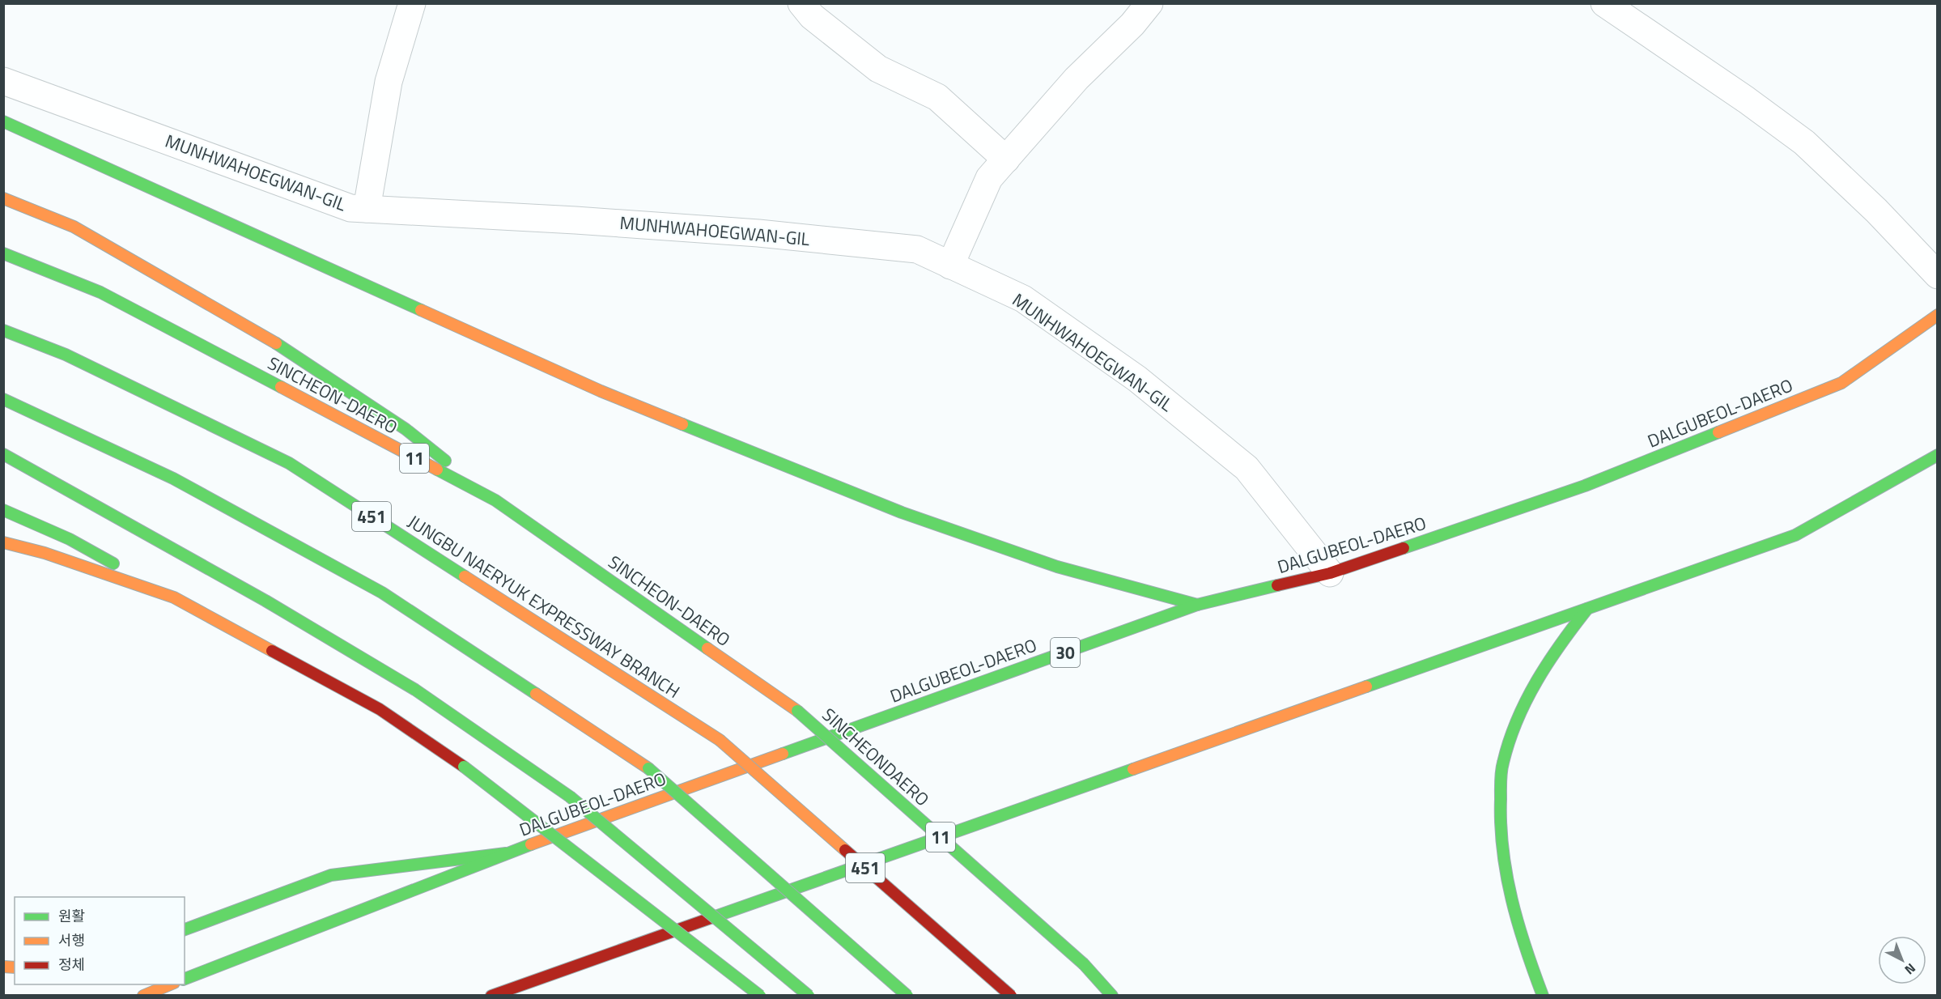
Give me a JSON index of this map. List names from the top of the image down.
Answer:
{
  "streets": {
    "main road": [
      "SINCHEON-DAERO",
      "DALGUBEOL-DAERO",
      "11",
      "451",
      "JUNGBU NAERYUK EXPRESSWAY BRANCH",
      "30",
      "SINCHEONDAERO"
    ],
    "street": ["MUNHWAHOEGWAN-GIL"]
  },
  "crossings": [
    ["MUNHWAHOEGWAN-GIL", "DALGUBEOL-DAERO"],
    ["SINCHEON-DAERO", "SINCHEONDAERO"]
  ],
  "legend": ["원활", "서행", "정체"],
  "north": "bottom right"
}
